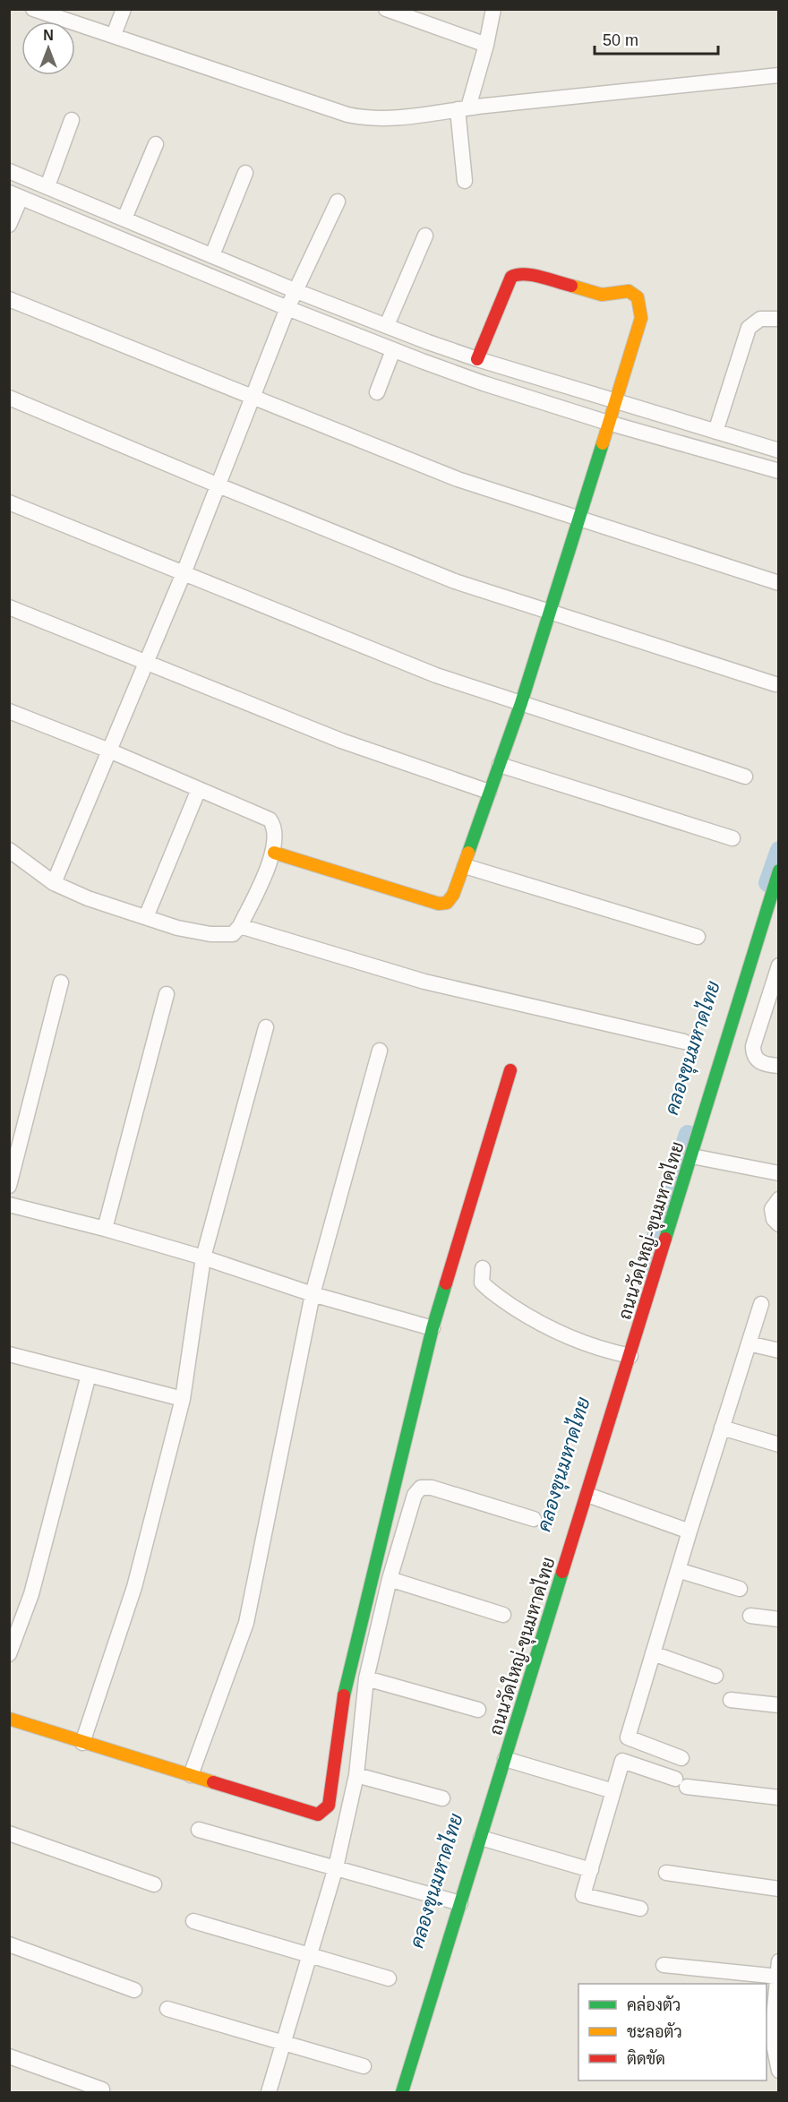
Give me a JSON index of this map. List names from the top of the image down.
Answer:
{
  "streets": {
    "street": ["ถนนวัดใหญ่-ขุนมหาดไทย"]
  },
  "water": ["คลองขุนมหาดไทย"],
  "legend": ["คล่องตัว", "ชะลอตัว", "ติดขัด"],
  "scale_bar": "50 m",
  "north": "top"
}
